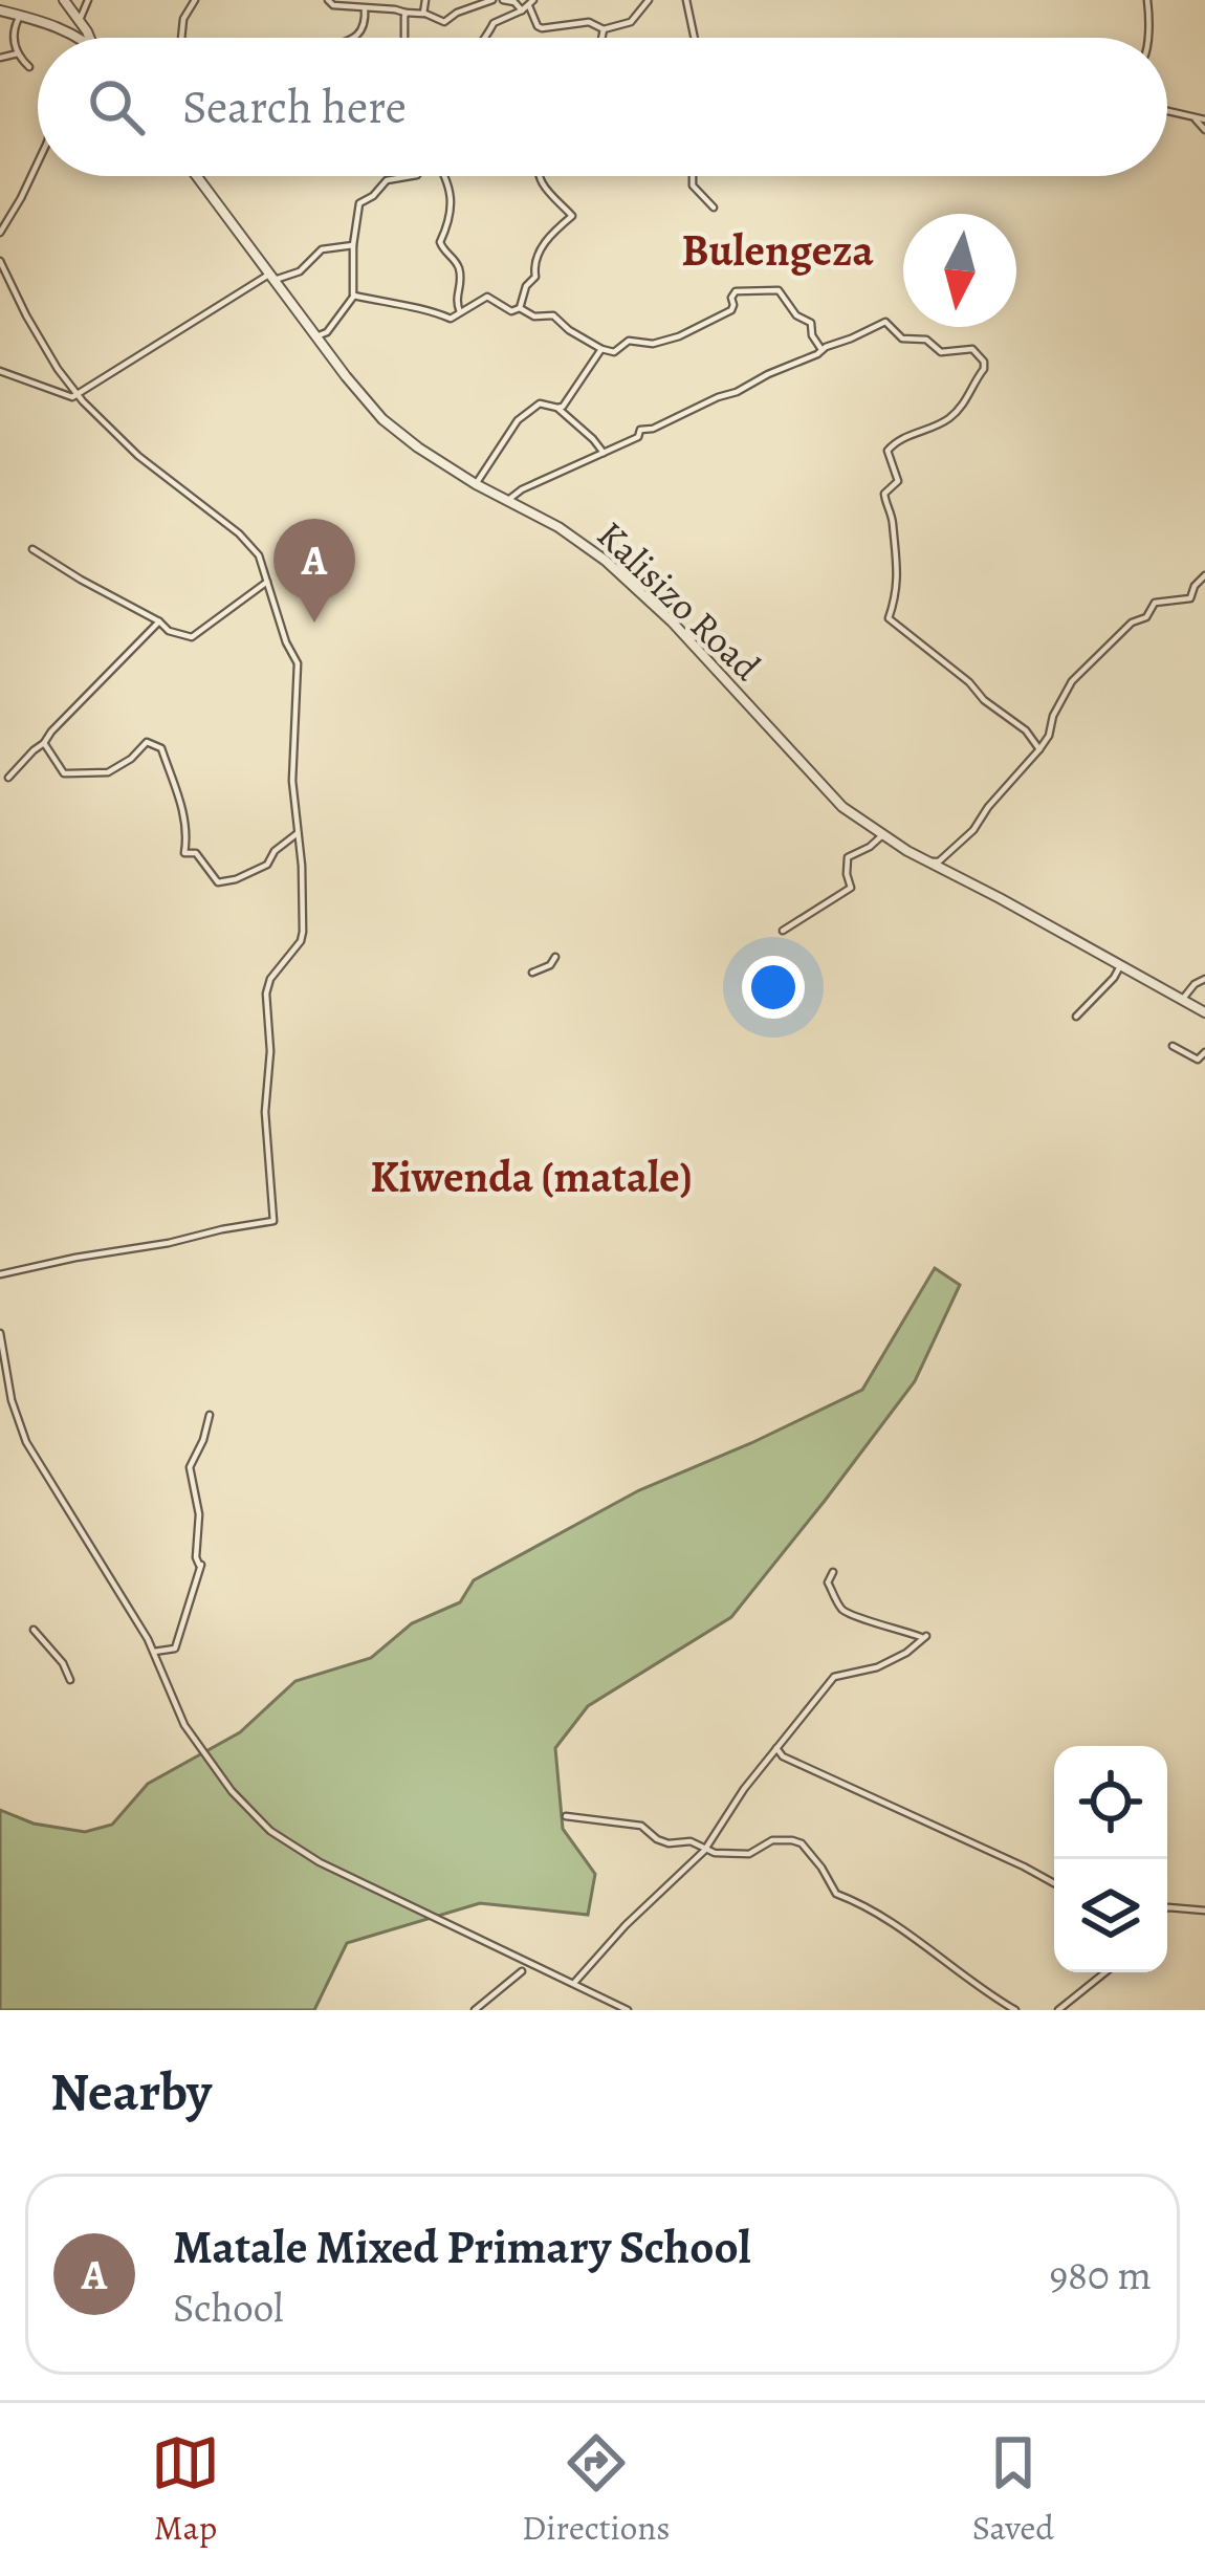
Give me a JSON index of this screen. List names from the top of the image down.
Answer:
{
  "streets": {
    "street": ["Kalisizo Road"]
  },
  "districts": ["Bulengeza", "Kiwenda (matale)"],
  "north": "bottom",
  "page": {
    "search": "Search here",
    "pins": "A",
    "heading": "Nearby",
    "list": [
      {
        "mark": "A",
        "name": "Matale Mixed Primary School",
        "note": "School",
        "value": "980 m"
      }
    ],
    "nav": ["Map", "Directions", "Saved"]
  }
}
